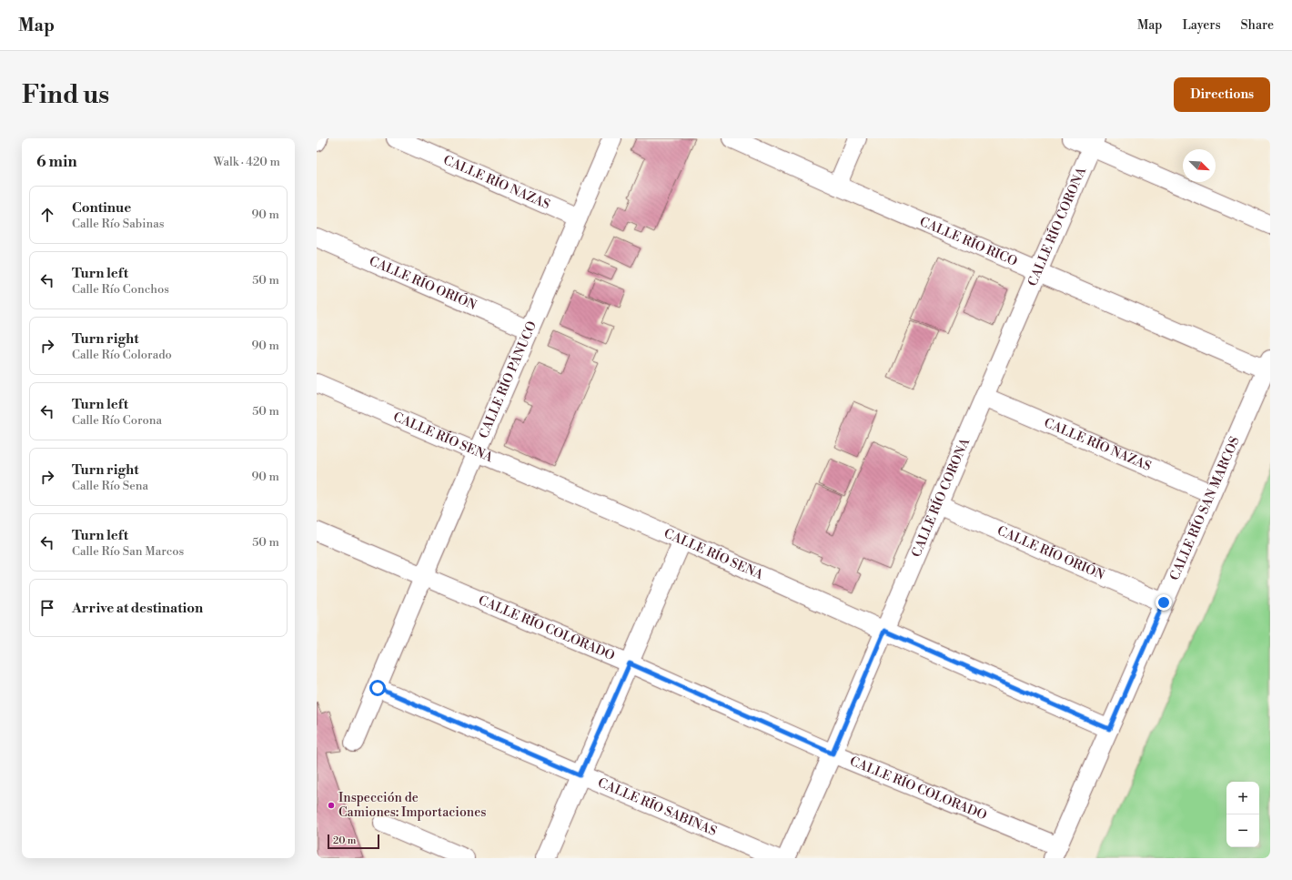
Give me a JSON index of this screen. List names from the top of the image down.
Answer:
{
  "streets": {
    "street": [
      "CALLE RÍO NAZAS",
      "CALLE RÍO CORONA",
      "CALLE RÍO RICO",
      "CALLE RÍO ORIÓN",
      "CALLE RÍO PÁNUCO",
      "CALLE RÍO SENA",
      "CALLE RÍO SAN MARCOS",
      "CALLE RÍO COLORADO",
      "CALLE RÍO SABINAS"
    ]
  },
  "crossings": [
    ["CALLE RÍO NAZAS", "CALLE RÍO CORONA"],
    ["CALLE RÍO NAZAS", "CALLE RÍO PÁNUCO"],
    ["CALLE RÍO NAZAS", "CALLE RÍO SAN MARCOS"],
    ["CALLE RÍO CORONA", "CALLE RÍO RICO"],
    ["CALLE RÍO CORONA", "CALLE RÍO ORIÓN"],
    ["CALLE RÍO CORONA", "CALLE RÍO SENA"],
    ["CALLE RÍO CORONA", "CALLE RÍO COLORADO"],
    ["CALLE RÍO RICO", "CALLE RÍO SAN MARCOS"],
    ["CALLE RÍO ORIÓN", "CALLE RÍO PÁNUCO"],
    ["CALLE RÍO ORIÓN", "CALLE RÍO SAN MARCOS"],
    ["CALLE RÍO PÁNUCO", "CALLE RÍO SENA"],
    ["CALLE RÍO PÁNUCO", "CALLE RÍO COLORADO"],
    ["CALLE RÍO PÁNUCO", "CALLE RÍO SABINAS"],
    ["CALLE RÍO SENA", "CALLE RÍO SAN MARCOS"],
    ["CALLE RÍO SAN MARCOS", "CALLE RÍO COLORADO"]
  ],
  "places": ["Inspección de Camiones: Importaciones"],
  "scale_bar": "20 m",
  "north": "bottom right",
  "page": {
    "header": "Map",
    "nav": ["Map", "Layers", "Share"],
    "buttons": "Directions",
    "title": "Find us",
    "heading": ["6 min", "Walk · 420 m"],
    "list": [
      ["Continue", "Calle Río Sabinas", "90 m"],
      ["Turn left", "Calle Río Conchos", "50 m"],
      ["Turn right", "Calle Río Colorado", "90 m"],
      ["Turn left", "Calle Río Corona", "50 m"],
      ["Turn right", "Calle Río Sena", "90 m"],
      ["Turn left", "Calle Río San Marcos", "50 m"],
      "Arrive at destination"
    ],
    "map_buttons": ["+", "−"],
    "scale": "20 m"
  }
}
